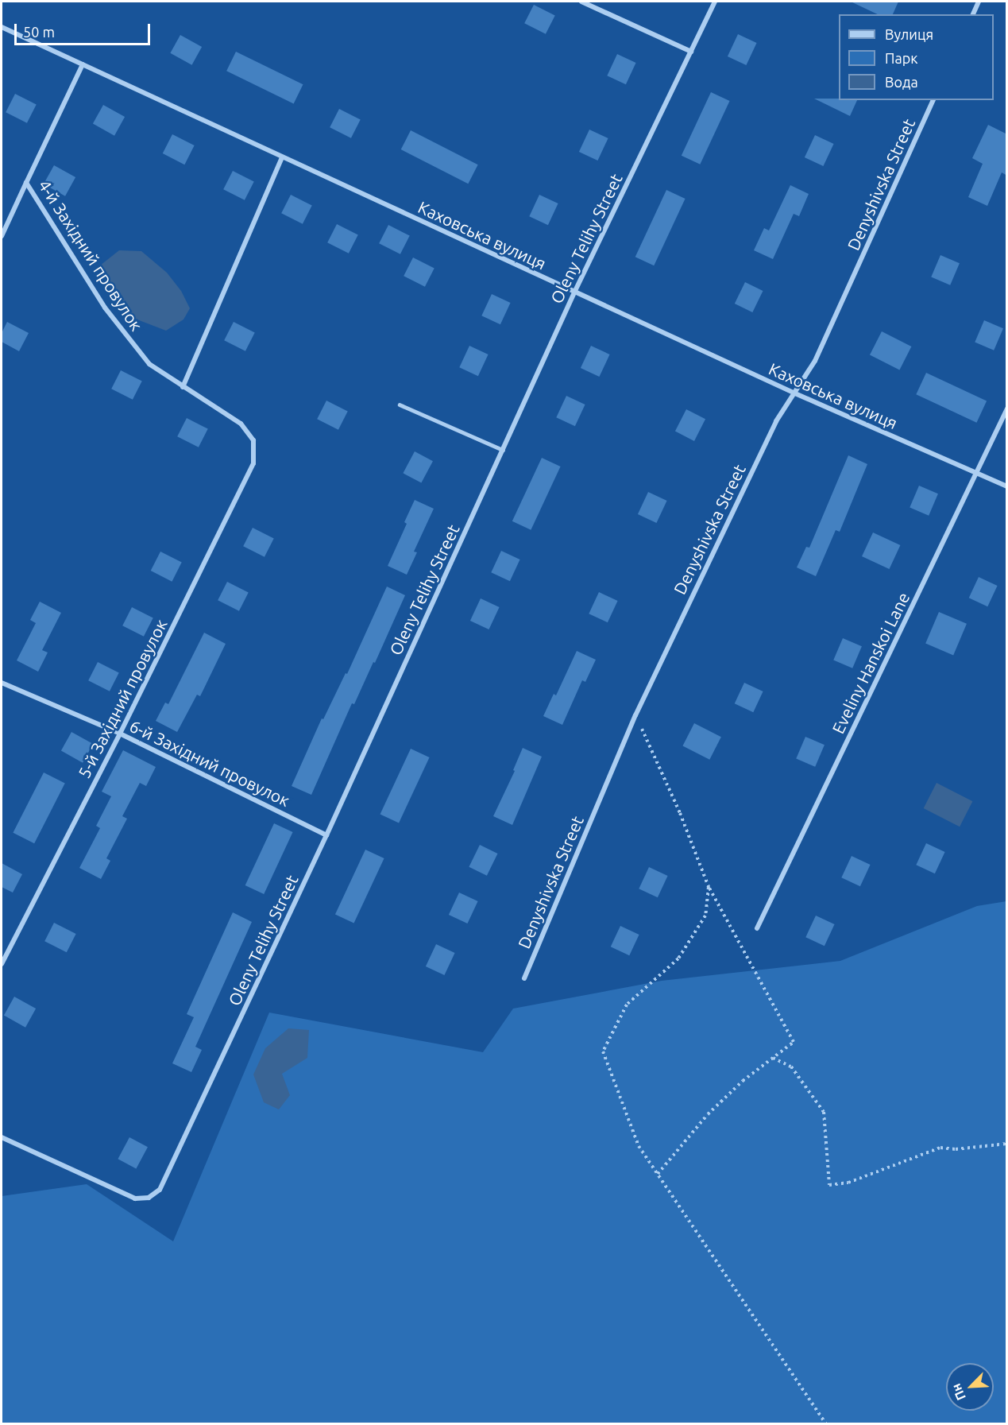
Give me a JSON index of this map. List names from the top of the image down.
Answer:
{
  "streets": {
    "street": [
      "Denyshivska Street",
      "Каховська вулиця",
      "Oleny Telihy Street",
      "4-й Західний провулок",
      "Eveliny Hanskoi Lane",
      "5-й Західний провулок",
      "6-й Західний провулок"
    ]
  },
  "crossings": [
    ["Denyshivska Street", "Каховська вулиця"],
    ["Каховська вулиця", "Oleny Telihy Street"],
    ["Каховська вулиця", "4-й Західний провулок"],
    ["Каховська вулиця", "Eveliny Hanskoi Lane"],
    ["Oleny Telihy Street", "6-й Західний провулок"],
    ["4-й Західний провулок", "5-й Західний провулок"],
    ["5-й Західний провулок", "6-й Західний провулок"]
  ],
  "legend": ["Вулиця", "Парк", "Вода"],
  "scale_bar": "50 m",
  "north": "bottom left"
}
